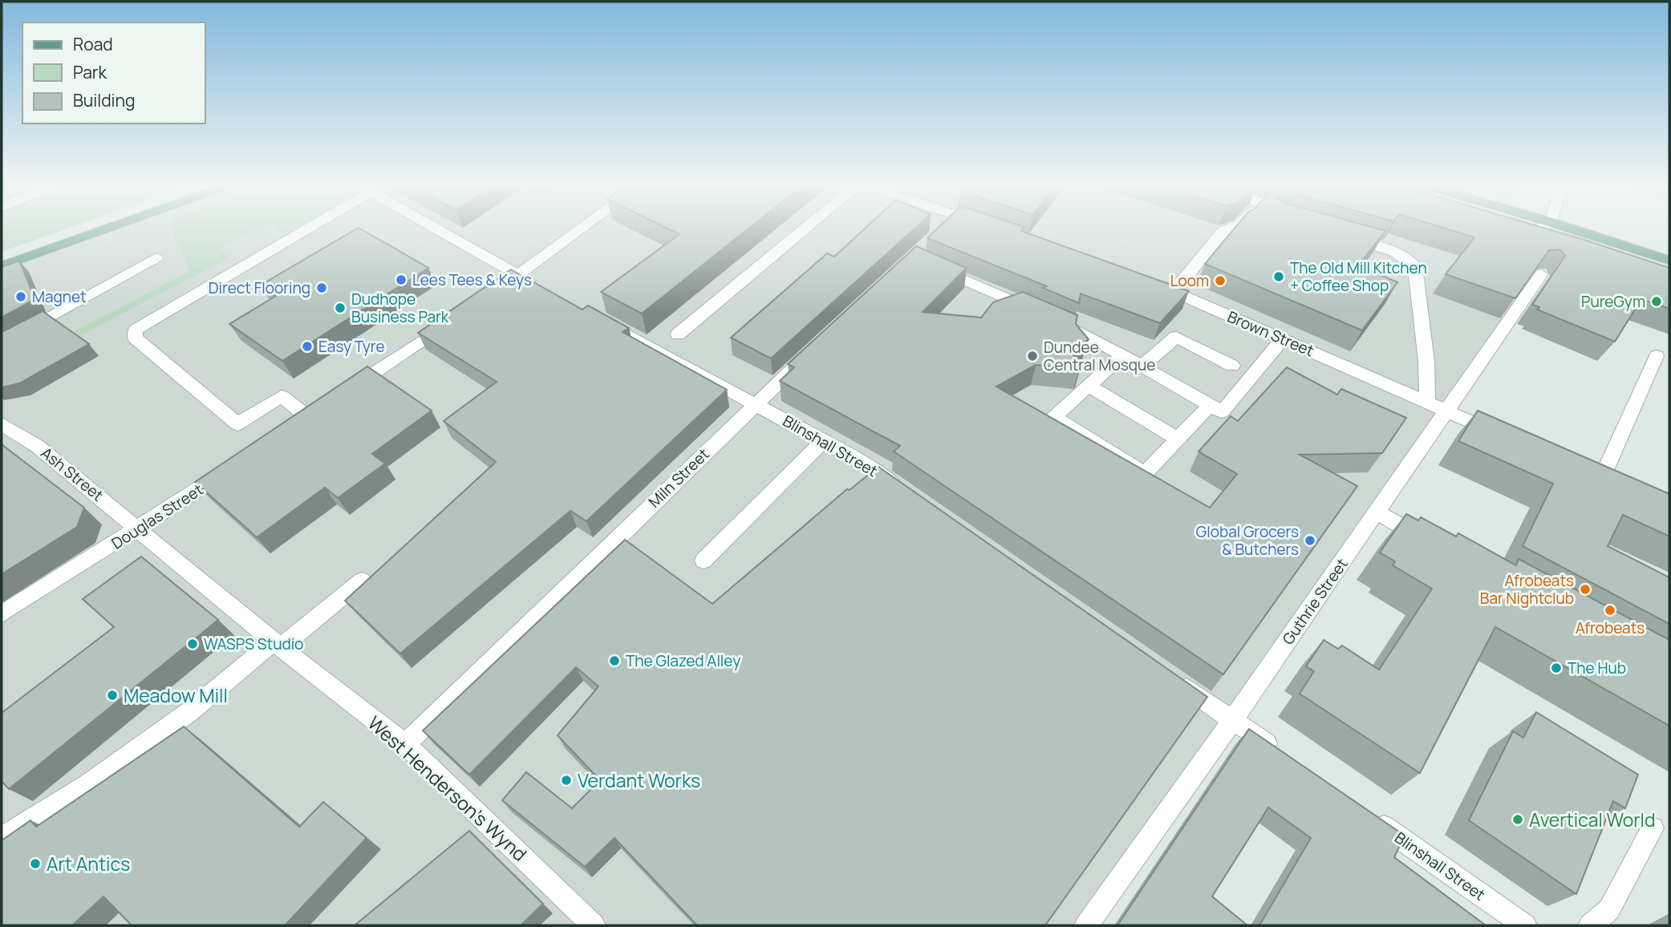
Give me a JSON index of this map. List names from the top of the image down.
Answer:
{
  "streets": {
    "street": [
      "Brown Street",
      "Blinshall Street",
      "Ash Street",
      "Miln Street",
      "Douglas Street",
      "Guthrie Street",
      "West Henderson's Wynd"
    ]
  },
  "crossings": [
    ["Brown Street", "Guthrie Street"],
    ["Blinshall Street", "Miln Street"],
    ["Ash Street", "Douglas Street"],
    ["Ash Street", "West Henderson's Wynd"],
    ["Miln Street", "West Henderson's Wynd"],
    ["Douglas Street", "West Henderson's Wynd"]
  ],
  "places": [
    "The Old Mill Kitchen + Coffee Shop",
    "Lees Tees & Keys",
    "Loom",
    "Direct Flooring",
    "Magnet",
    "PureGym",
    "Dudhope Business Park",
    "Easy Tyre",
    "Dundee Central Mosque",
    "Global Grocers & Butchers",
    "Afrobeats Bar Nightclub",
    "Afrobeats",
    "WASPS Studio",
    "The Glazed Alley",
    "The Hub",
    "Meadow Mill",
    "Verdant Works",
    "Avertical World",
    "Art Antics"
  ],
  "legend": ["Road", "Park", "Building"]
}
